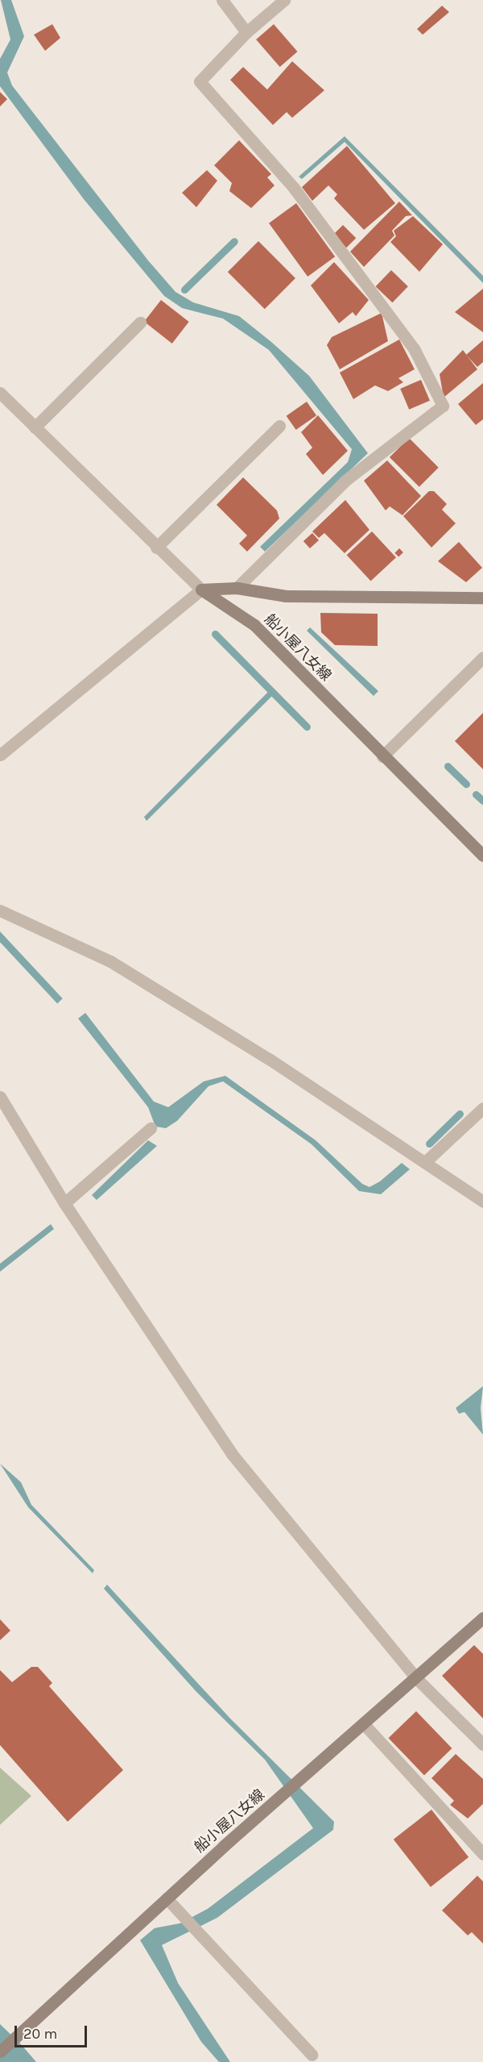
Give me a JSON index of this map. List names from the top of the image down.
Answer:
{
  "streets": {
    "main road": ["船小屋八女線"]
  },
  "scale_bar": "20 m"
}
